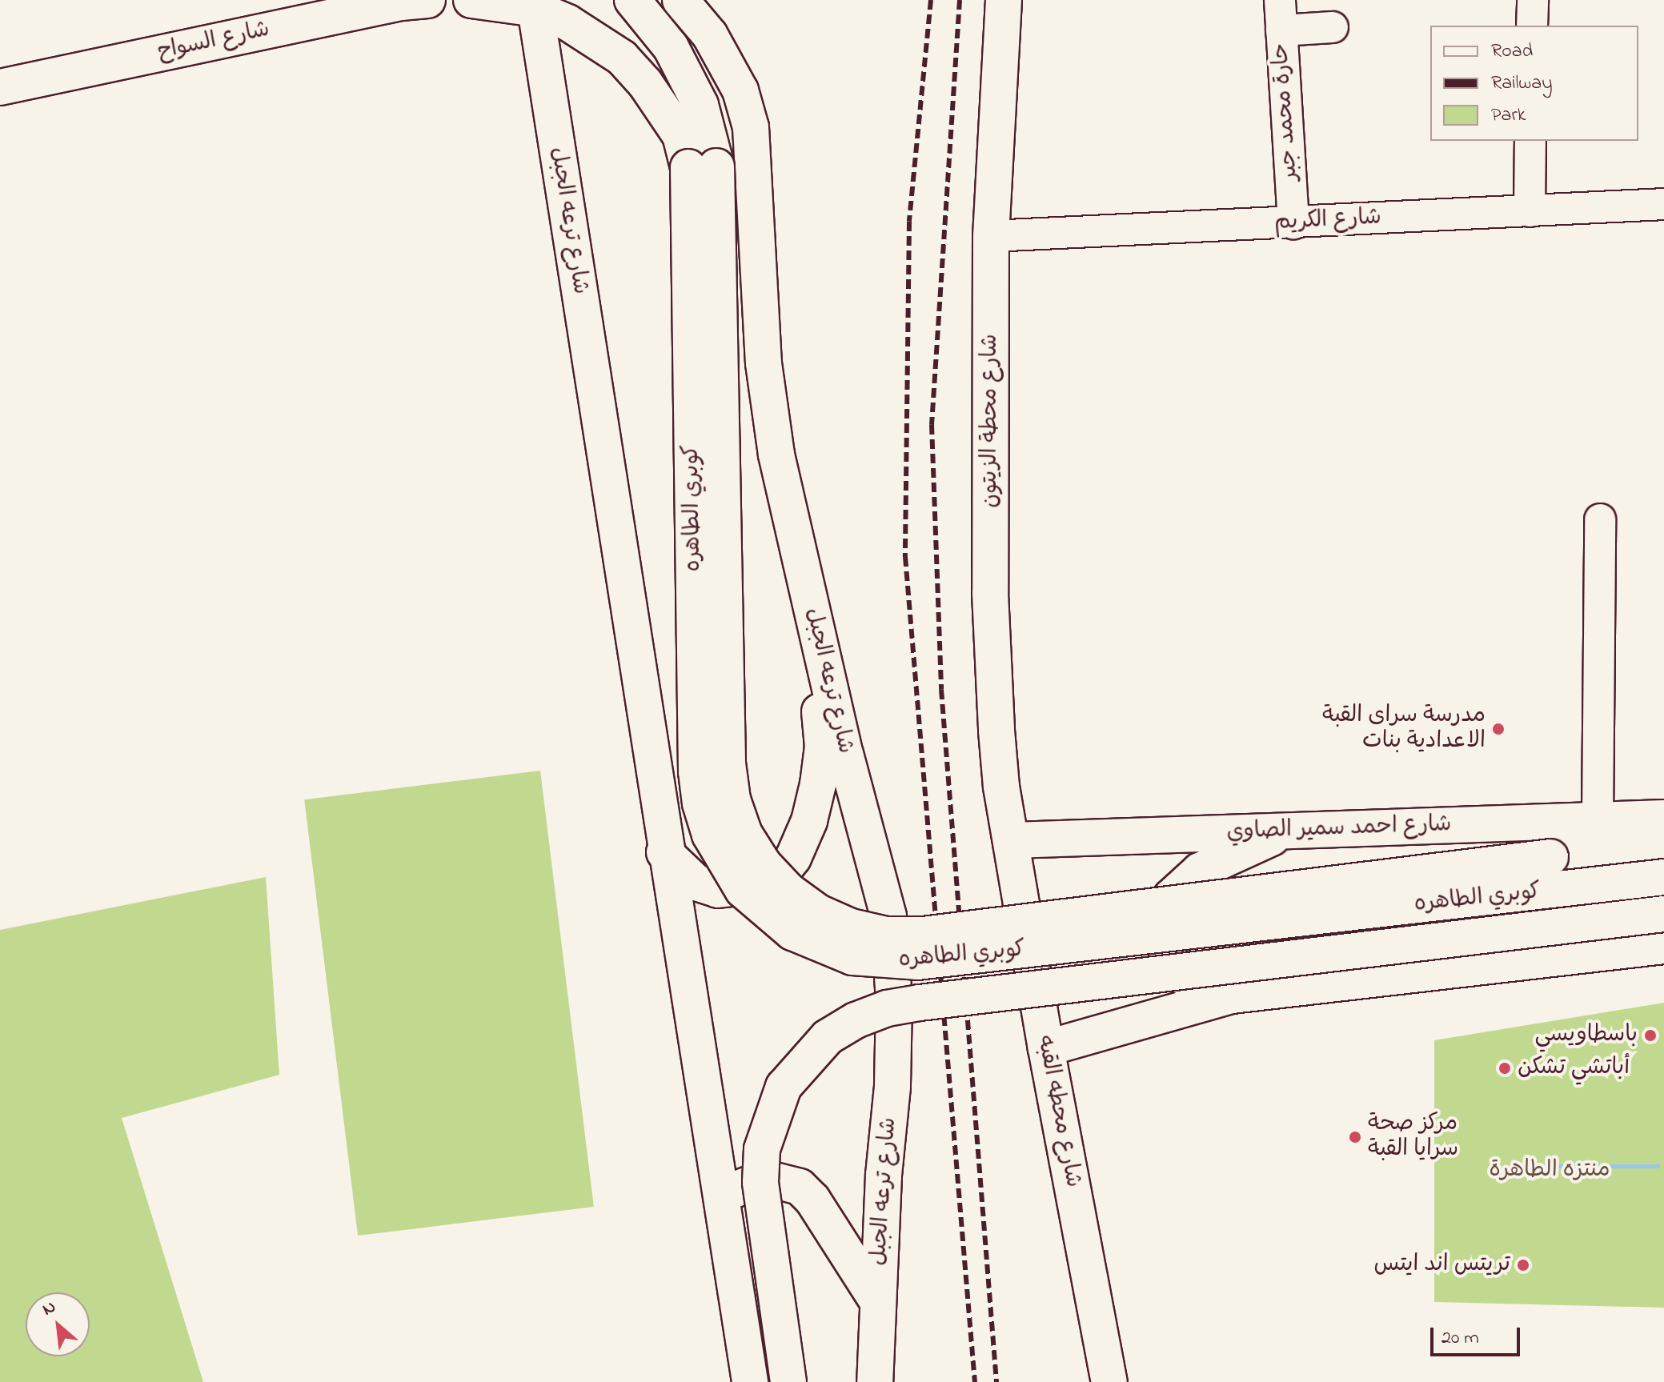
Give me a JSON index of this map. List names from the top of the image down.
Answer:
{
  "streets": {
    "main road": [
      "شارع السواح",
      "شارع ترعه الجبل",
      "شارع محطة الزيتون",
      "كوبري الطاهره",
      "شارع احمد سمير الصاوي",
      "شارع محطه القبه"
    ],
    "street": ["حارة محمد جبر", "شارع الكريم"]
  },
  "crossings": [
    ["حارة محمد جبر", "شارع الكريم"],
    ["شارع الكريم", "شارع محطة الزيتون"],
    ["شارع محطة الزيتون", "شارع احمد سمير الصاوي"],
    ["شارع محطة الزيتون", "شارع محطه القبه"],
    ["شارع احمد سمير الصاوي", "شارع محطه القبه"]
  ],
  "parks": ["منتزه الطاهرة"],
  "places": [
    "مدرسة سراى القبة الاعدادية بنات",
    "باسطاويسي",
    "أباتشي تشكن",
    "مركز صحة سرايا القبة",
    "تريتس اند ايتس"
  ],
  "legend": ["Road", "Railway", "Park"],
  "scale_bar": "20 m",
  "north": "top left"
}
